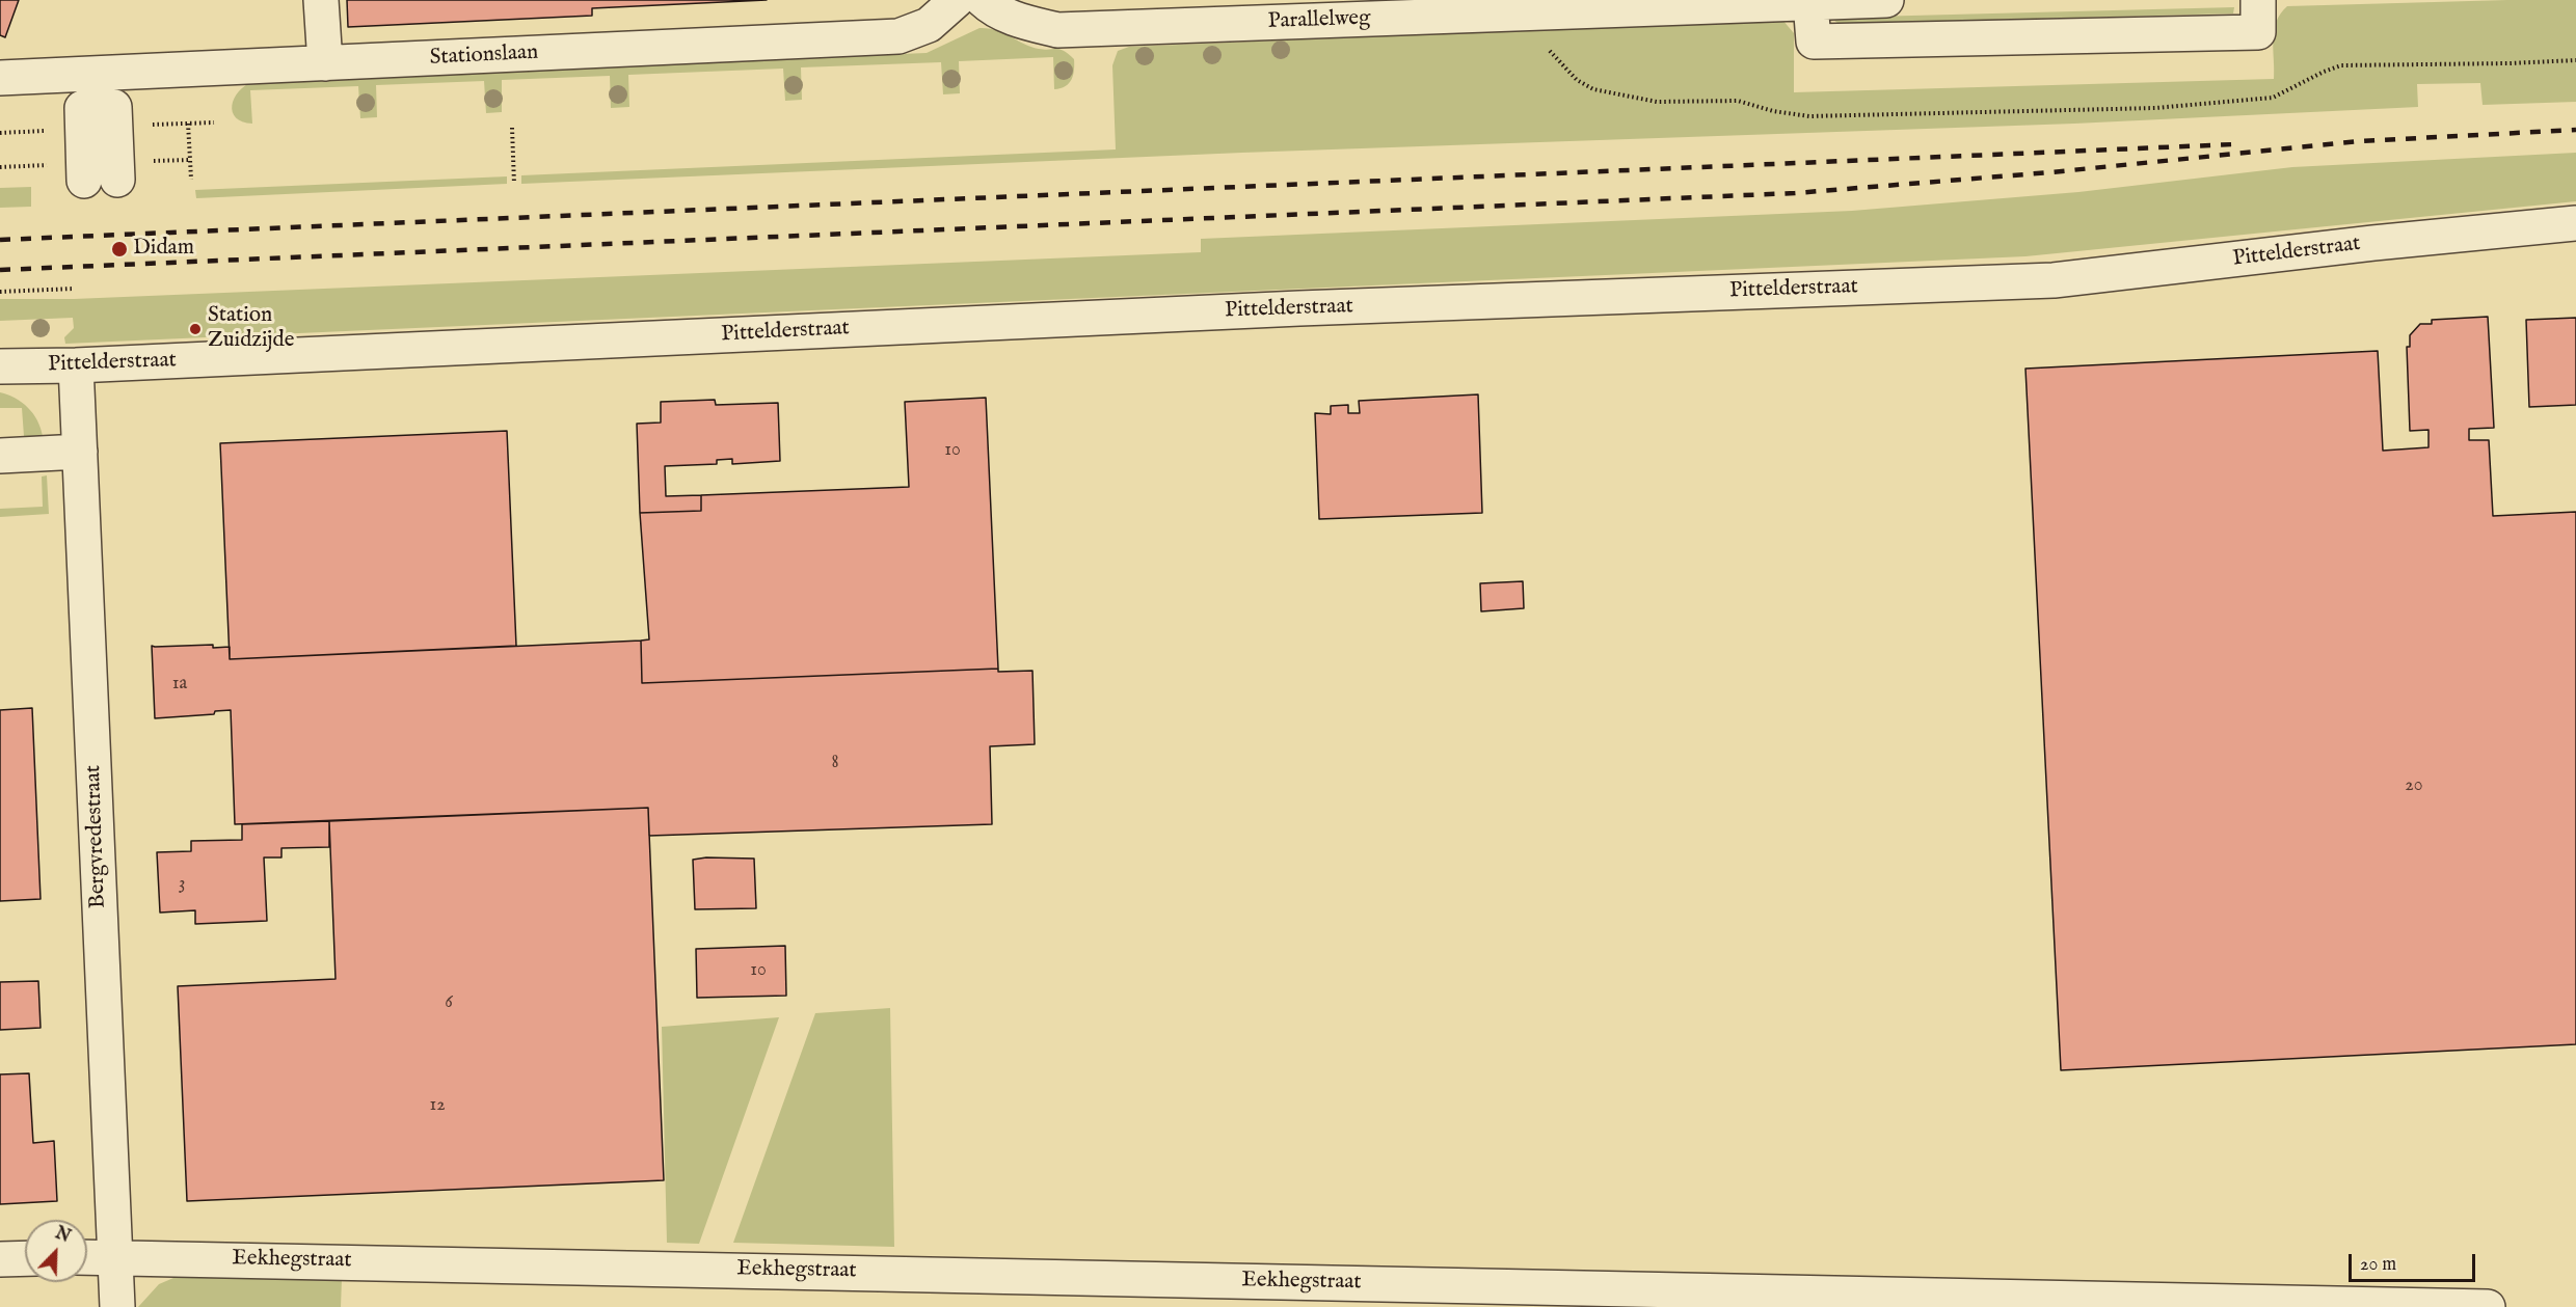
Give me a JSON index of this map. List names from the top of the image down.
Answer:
{
  "streets": {
    "street": [
      "Parallelweg",
      "Stationslaan",
      "Pittelderstraat",
      "Bergvredestraat",
      "Eekhegstraat"
    ]
  },
  "crossings": [
    ["Pittelderstraat", "Bergvredestraat"],
    ["Bergvredestraat", "Eekhegstraat"]
  ],
  "places": ["Didam", "Station Zuidzijde"],
  "house_numbers": [
    "10",
    "1a",
    "8",
    "20",
    "3",
    "10",
    "6",
    "12"
  ],
  "scale_bar": "20 m",
  "north": "top right"
}
